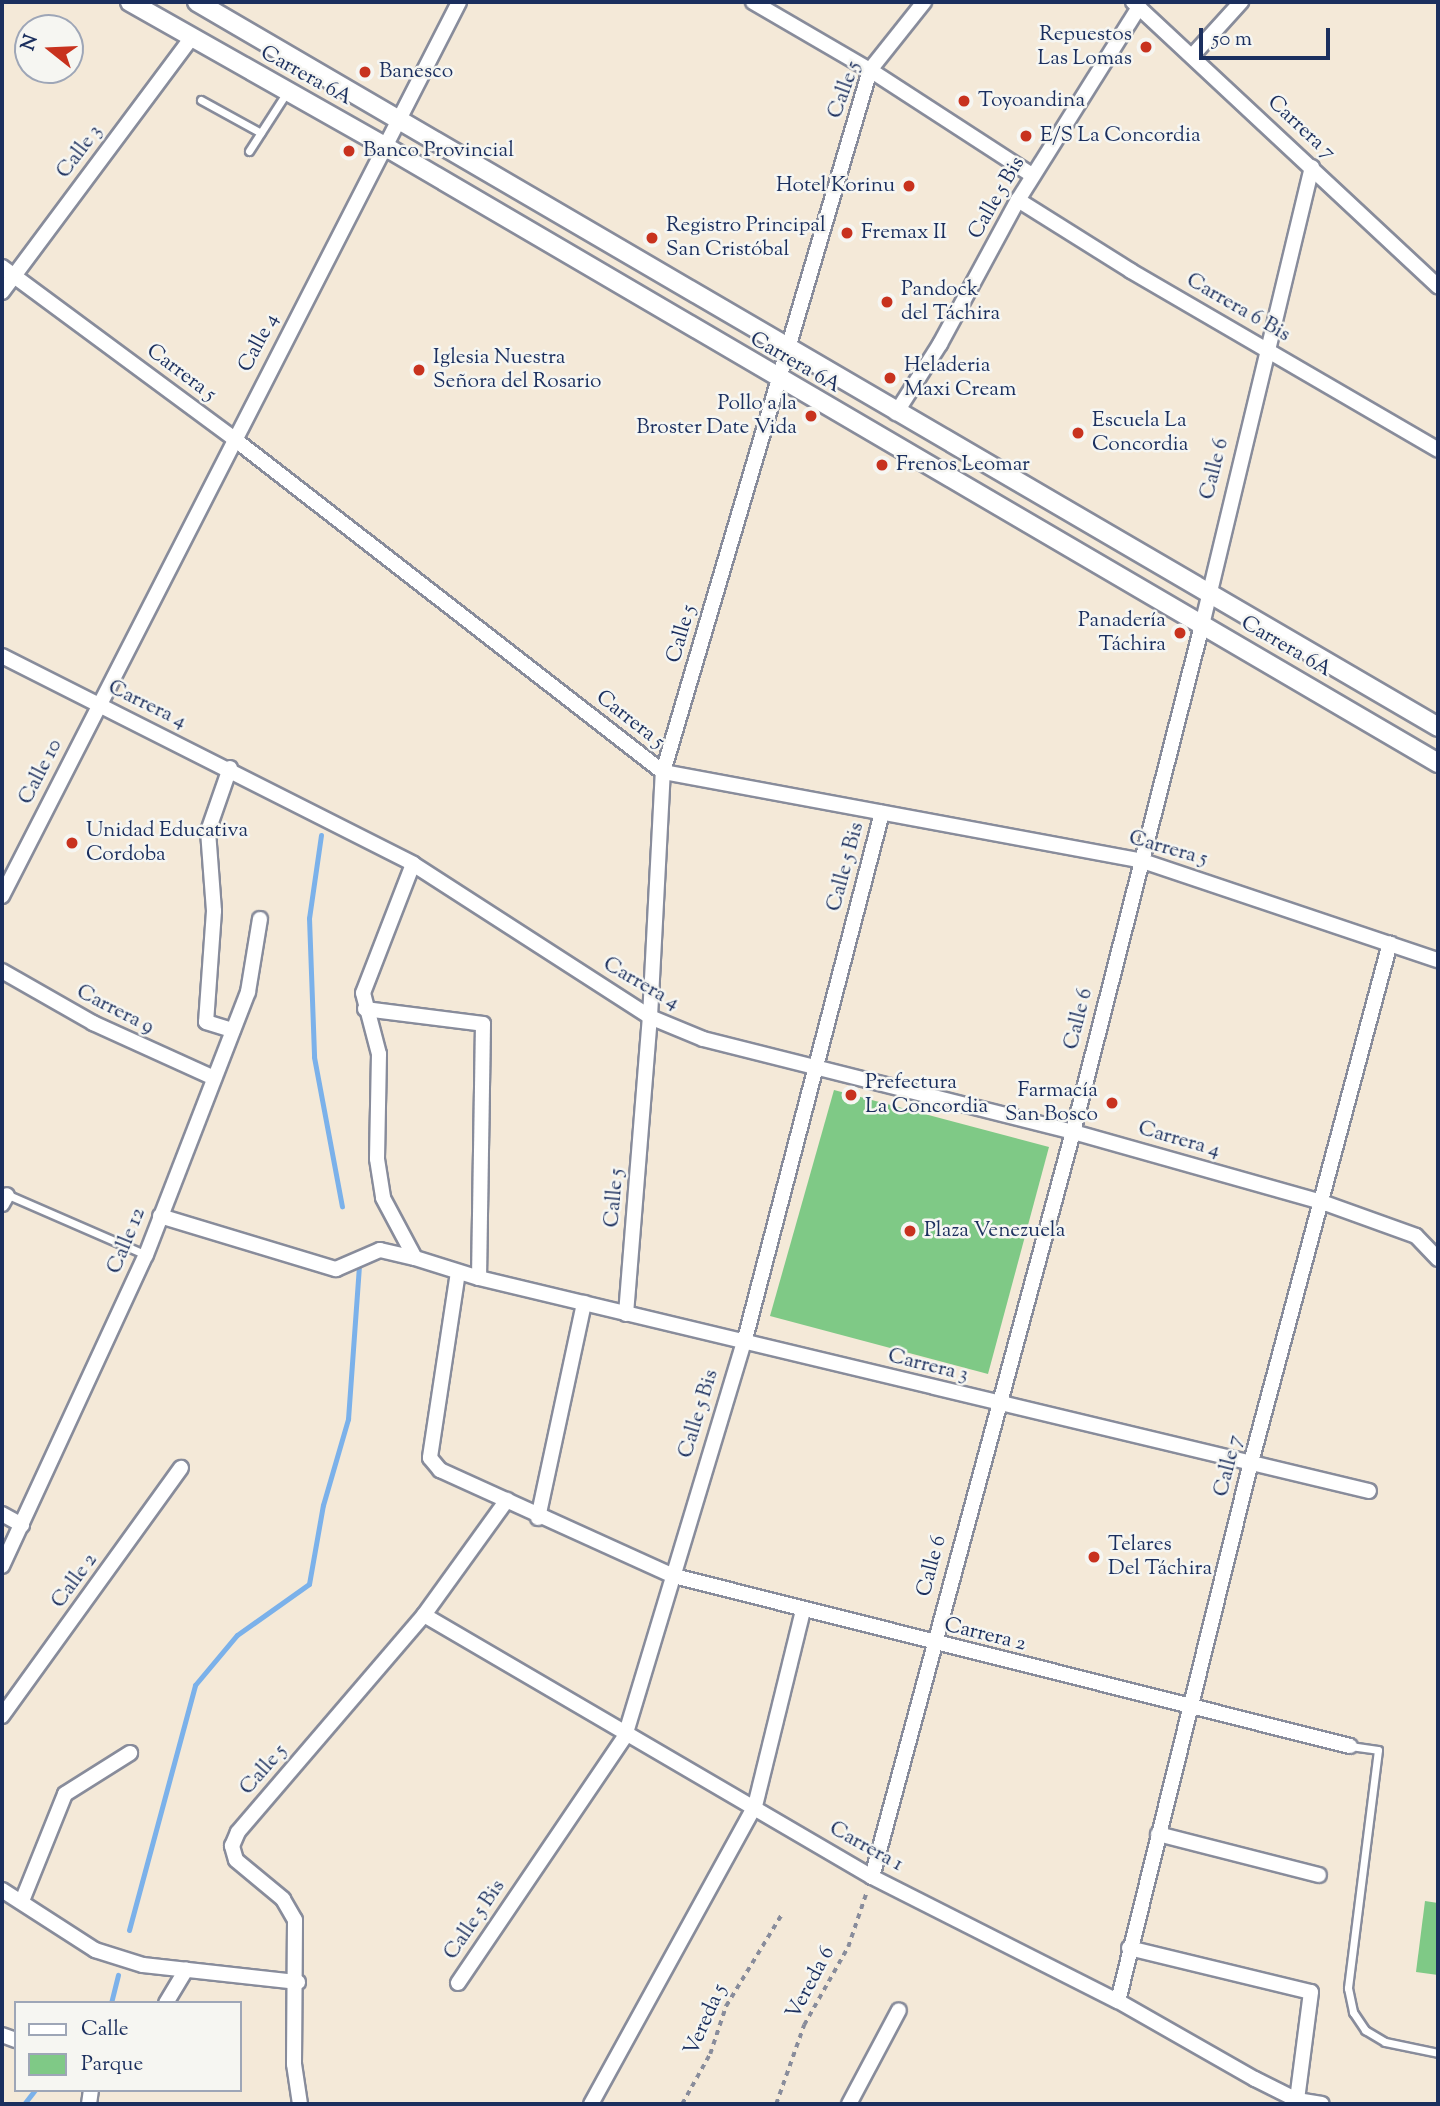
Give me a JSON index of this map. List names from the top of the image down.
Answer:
{
  "streets": {
    "street": [
      "Carrera 6A",
      "Calle 5",
      "Carrera 7",
      "Calle 3",
      "Calle 5 Bis",
      "Carrera 6 Bis",
      "Calle 4",
      "Carrera 5",
      "Calle 6",
      "Carrera 4",
      "Calle 10",
      "Carrera 9",
      "Calle 12",
      "Carrera 3",
      "Calle 7",
      "Calle 2",
      "Carrera 2",
      "Carrera 1"
    ],
    "path": ["Vereda 6", "Vereda 5"]
  },
  "crossings": [
    ["Carrera 6A", "Calle 5"],
    ["Carrera 6A", "Calle 3"],
    ["Carrera 6A", "Calle 5 Bis"],
    ["Carrera 6A", "Calle 4"],
    ["Carrera 6A", "Calle 6"],
    ["Calle 5", "Carrera 5"],
    ["Calle 5", "Carrera 4"],
    ["Calle 5", "Carrera 3"],
    ["Calle 5", "Carrera 2"],
    ["Calle 5", "Carrera 1"],
    ["Carrera 7", "Calle 5 Bis"],
    ["Carrera 7", "Calle 6"],
    ["Calle 3", "Carrera 5"],
    ["Calle 5 Bis", "Carrera 6 Bis"],
    ["Calle 5 Bis", "Carrera 5"],
    ["Calle 5 Bis", "Carrera 4"],
    ["Calle 5 Bis", "Carrera 3"],
    ["Calle 5 Bis", "Carrera 2"],
    ["Calle 5 Bis", "Carrera 1"],
    ["Carrera 6 Bis", "Calle 6"],
    ["Calle 4", "Carrera 5"],
    ["Calle 4", "Carrera 4"],
    ["Calle 4", "Calle 10"],
    ["Carrera 5", "Calle 6"],
    ["Carrera 5", "Calle 7"],
    ["Calle 6", "Carrera 4"],
    ["Calle 6", "Carrera 3"],
    ["Calle 6", "Carrera 2"],
    ["Calle 6", "Carrera 1"],
    ["Calle 6", "Vereda 6"],
    ["Carrera 4", "Calle 10"],
    ["Carrera 4", "Calle 7"],
    ["Carrera 9", "Calle 12"],
    ["Calle 12", "Carrera 3"],
    ["Carrera 3", "Calle 7"],
    ["Carrera 3", "Carrera 2"],
    ["Calle 7", "Carrera 2"],
    ["Calle 7", "Carrera 1"],
    ["Carrera 1", "Vereda 6"]
  ],
  "places": [
    "Repuestos Las Lomas",
    "Banesco",
    "Toyoandina",
    "E/S La Concordia",
    "Banco Provincial",
    "Hotel Korinu",
    "Fremax II",
    "Registro Principal San Cristóbal",
    "Pandock del Táchira",
    "Iglesia Nuestra Señora del Rosario",
    "Heladeria Maxi Cream",
    "Pollo a la Broster Date Vida",
    "Escuela La Concordia",
    "Frenos Leomar",
    "Panadería Táchira",
    "Unidad Educativa Cordoba",
    "Prefectura La Concordia",
    "Farmacía San Bosco",
    "Plaza Venezuela",
    "Telares Del Táchira"
  ],
  "legend": ["Calle", "Parque"],
  "scale_bar": "50 m",
  "north": "left"
}
